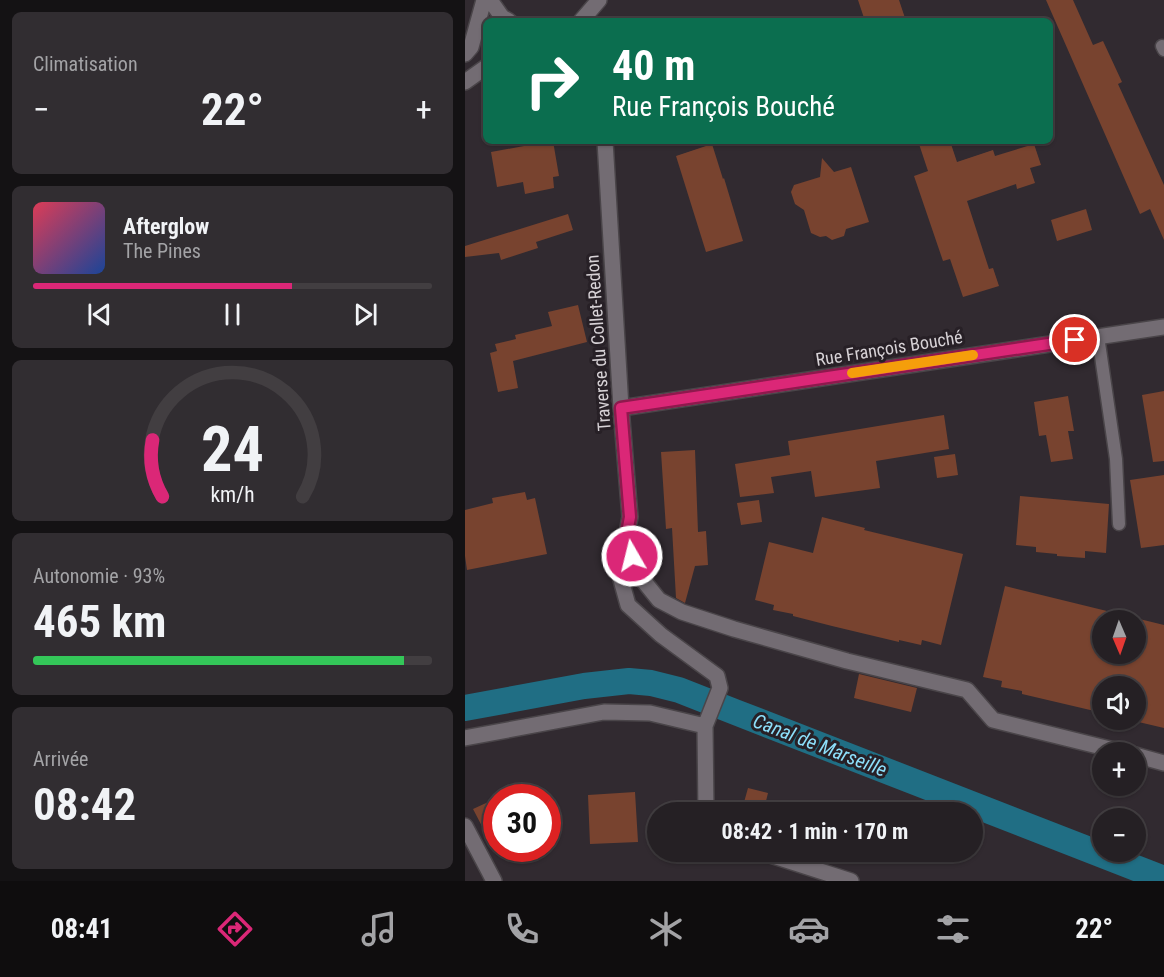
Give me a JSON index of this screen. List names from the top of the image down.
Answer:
{
  "streets": {
    "street": ["Traverse du Collet-Redon", "Rue François Bouché"]
  },
  "crossings": [
    ["Traverse du Collet-Redon", "Rue François Bouché"]
  ],
  "water": ["Canal de Marseille"],
  "north": "bottom",
  "page": {
    "tile": [
      "Climatisation",
      ["Autonomie · 93%", "465 km"],
      ["Arrivée", "08:42"]
    ],
    "turn": ["40 m", "Rue François Bouché"],
    "heat": ["−", "22°", "+"],
    "song": ["Afterglow", "The Pines"],
    "map_buttons": ["+", "−"],
    "limit": "30",
    "trip": "08:42 · 1 min · 170 m",
    "tabs": ["08:41", "22°"],
    "gauge": ["24", "km/h"]
  }
}
